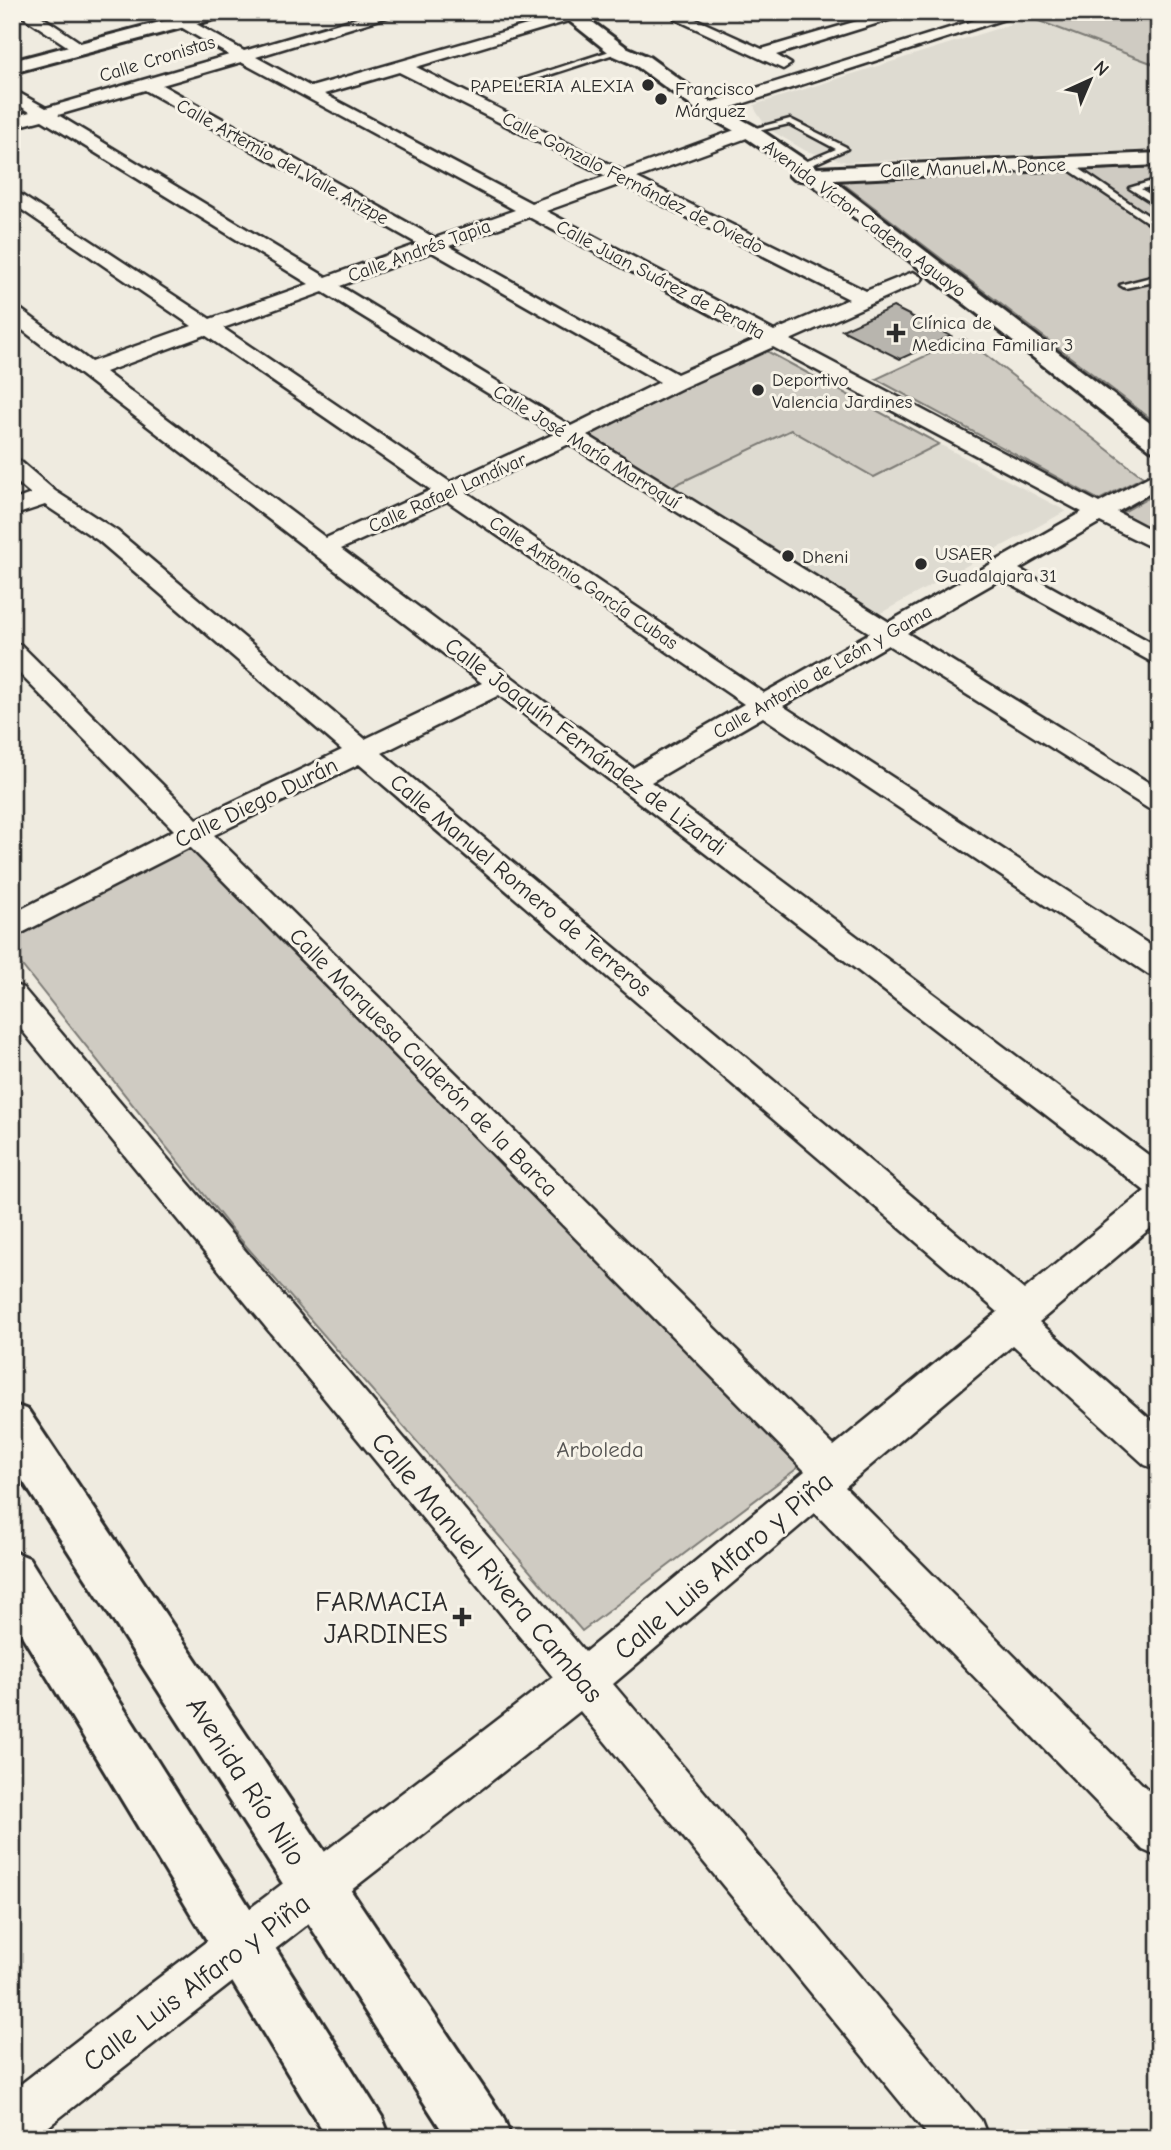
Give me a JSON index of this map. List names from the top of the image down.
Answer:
{
  "streets": {
    "street": [
      "Calle Cronistas",
      "Calle Artemio del Valle Arizpe",
      "Calle Manuel M. Ponce",
      "Calle Gonzalo Fernández de Oviedo",
      "Avenida Víctor Cadena Aguayo",
      "Calle Andrés Tapia",
      "Calle Juan Suárez de Peralta",
      "Calle José María Marroquí",
      "Calle Rafael Landívar",
      "Calle Antonio García Cubas",
      "Calle Antonio de León y Gama",
      "Calle Joaquín Fernández de Lizardi",
      "Calle Diego Durán",
      "Calle Manuel Romero de Terreros",
      "Calle Marquesa Calderón de la Barca",
      "Calle Luis Alfaro y Piña",
      "Calle Manuel Rivera Cambas",
      "Avenida Río Nilo"
    ]
  },
  "crossings": [
    ["Calle Cronistas", "Calle Artemio del Valle Arizpe"],
    ["Calle Cronistas", "Calle Juan Suárez de Peralta"],
    ["Calle Cronistas", "Calle José María Marroquí"],
    ["Calle Artemio del Valle Arizpe", "Calle Andrés Tapia"],
    ["Calle Artemio del Valle Arizpe", "Calle Rafael Landívar"],
    ["Calle Manuel M. Ponce", "Avenida Víctor Cadena Aguayo"],
    ["Calle Gonzalo Fernández de Oviedo", "Calle Andrés Tapia"],
    ["Calle Gonzalo Fernández de Oviedo", "Calle Rafael Landívar"],
    ["Avenida Víctor Cadena Aguayo", "Calle Andrés Tapia"],
    ["Avenida Víctor Cadena Aguayo", "Calle Rafael Landívar"],
    ["Avenida Víctor Cadena Aguayo", "Calle Antonio de León y Gama"],
    ["Calle Andrés Tapia", "Calle Juan Suárez de Peralta"],
    ["Calle Andrés Tapia", "Calle José María Marroquí"],
    ["Calle Andrés Tapia", "Calle Antonio García Cubas"],
    ["Calle Andrés Tapia", "Calle Joaquín Fernández de Lizardi"],
    ["Calle Juan Suárez de Peralta", "Calle Rafael Landívar"],
    ["Calle Juan Suárez de Peralta", "Calle Antonio de León y Gama"],
    ["Calle José María Marroquí", "Calle Rafael Landívar"],
    ["Calle José María Marroquí", "Calle Antonio de León y Gama"],
    ["Calle Rafael Landívar", "Calle Antonio García Cubas"],
    ["Calle Rafael Landívar", "Calle Joaquín Fernández de Lizardi"],
    ["Calle Antonio García Cubas", "Calle Antonio de León y Gama"],
    ["Calle Antonio de León y Gama", "Calle Joaquín Fernández de Lizardi"],
    ["Calle Joaquín Fernández de Lizardi", "Calle Diego Durán"],
    ["Calle Diego Durán", "Calle Manuel Romero de Terreros"],
    ["Calle Diego Durán", "Calle Marquesa Calderón de la Barca"],
    ["Calle Manuel Romero de Terreros", "Calle Luis Alfaro y Piña"],
    ["Calle Marquesa Calderón de la Barca", "Calle Luis Alfaro y Piña"],
    ["Calle Luis Alfaro y Piña", "Calle Manuel Rivera Cambas"],
    ["Calle Luis Alfaro y Piña", "Avenida Río Nilo"]
  ],
  "parks": ["Arboleda"],
  "places": {
    "other": [
      "PAPELERIA ALEXIA",
      "Francisco Márquez",
      "Deportivo Valencia Jardines",
      "Dheni",
      "USAER Guadalajara 31"
    ],
    "health": ["Clínica de Medicina Familiar 3", "FARMACIA JARDINES"]
  },
  "north": "top right"
}
